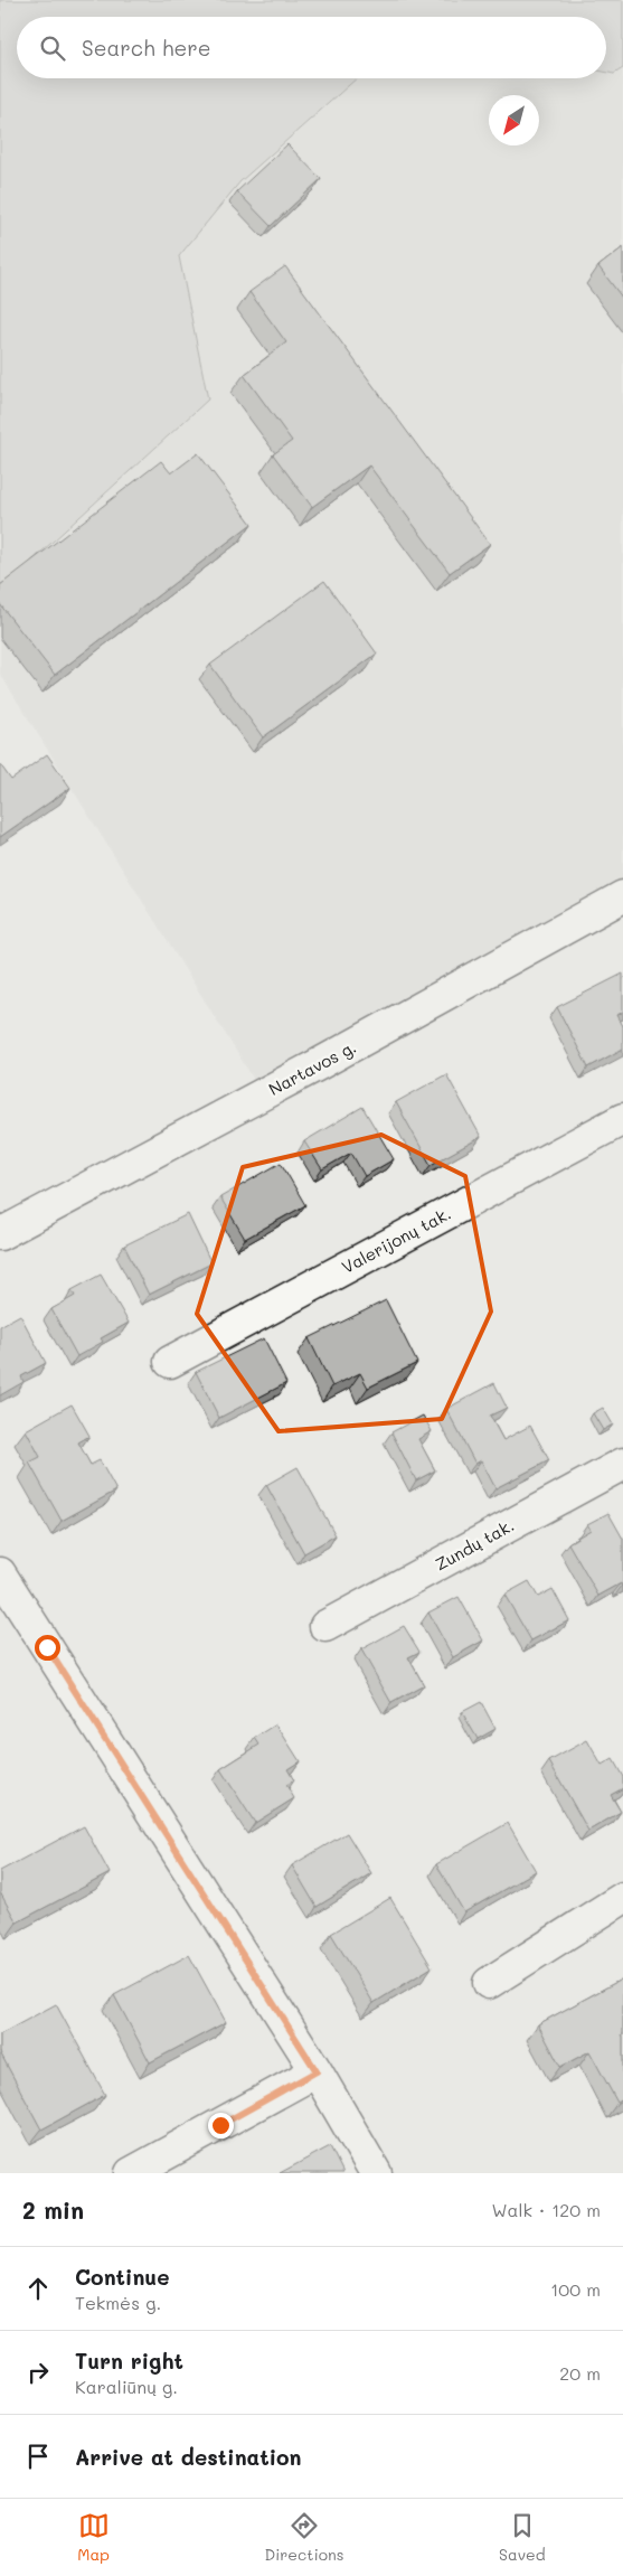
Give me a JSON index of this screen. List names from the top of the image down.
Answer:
{
  "streets": {
    "street": ["Nartavos g.", "Valerijonų tak.", "Zundų tak."]
  },
  "north": "bottom left",
  "page": {
    "search": "Search here",
    "heading": ["2 min", "Walk · 120 m"],
    "list": [
      ["Continue", "Tekmės g.", "100 m"],
      ["Turn right", "Karaliūnų g.", "20 m"],
      "Arrive at destination"
    ],
    "nav": ["Map", "Directions", "Saved"]
  }
}
